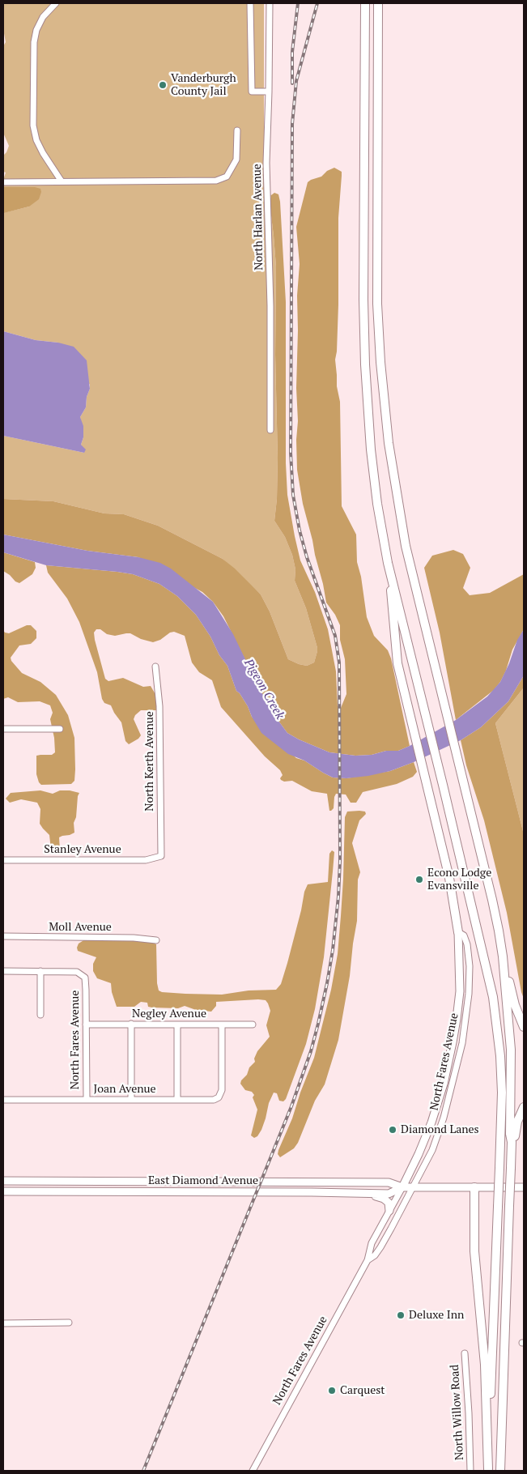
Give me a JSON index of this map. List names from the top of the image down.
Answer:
{
  "streets": {
    "main road": ["North Fares Avenue", "East Diamond Avenue"],
    "street": [
      "North Harlan Avenue",
      "North Kerth Avenue",
      "Stanley Avenue",
      "Moll Avenue",
      "Negley Avenue",
      "Joan Avenue",
      "North Willow Road"
    ]
  },
  "crossings": [
    ["North Kerth Avenue", "Stanley Avenue"],
    ["Negley Avenue", "North Fares Avenue"],
    ["Negley Avenue", "Joan Avenue"],
    ["North Fares Avenue", "Joan Avenue"],
    ["North Fares Avenue", "East Diamond Avenue"]
  ],
  "water": ["Pigeon Creek"],
  "places": [
    "Vanderburgh County Jail",
    "Econo Lodge Evansville",
    "Diamond Lanes",
    "Deluxe Inn",
    "Carquest"
  ]
}
